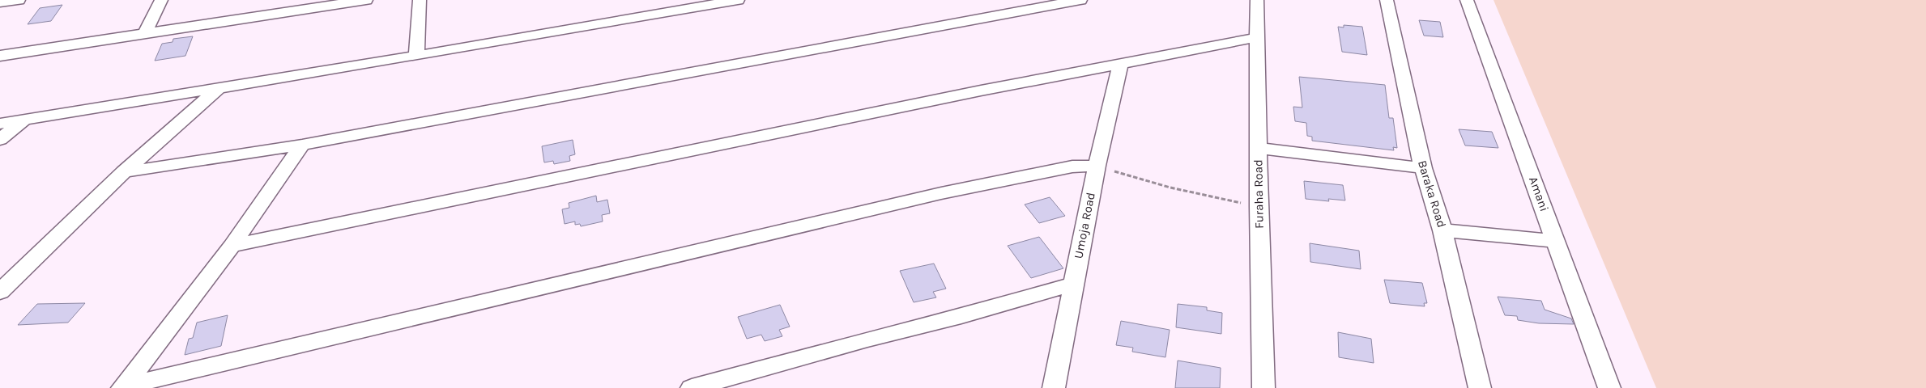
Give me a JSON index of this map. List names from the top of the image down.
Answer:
{
  "streets": {
    "street": [
      "Furaha Road",
      "Baraka Road",
      "Amani",
      "Umoja Road"
    ]
  }
}
